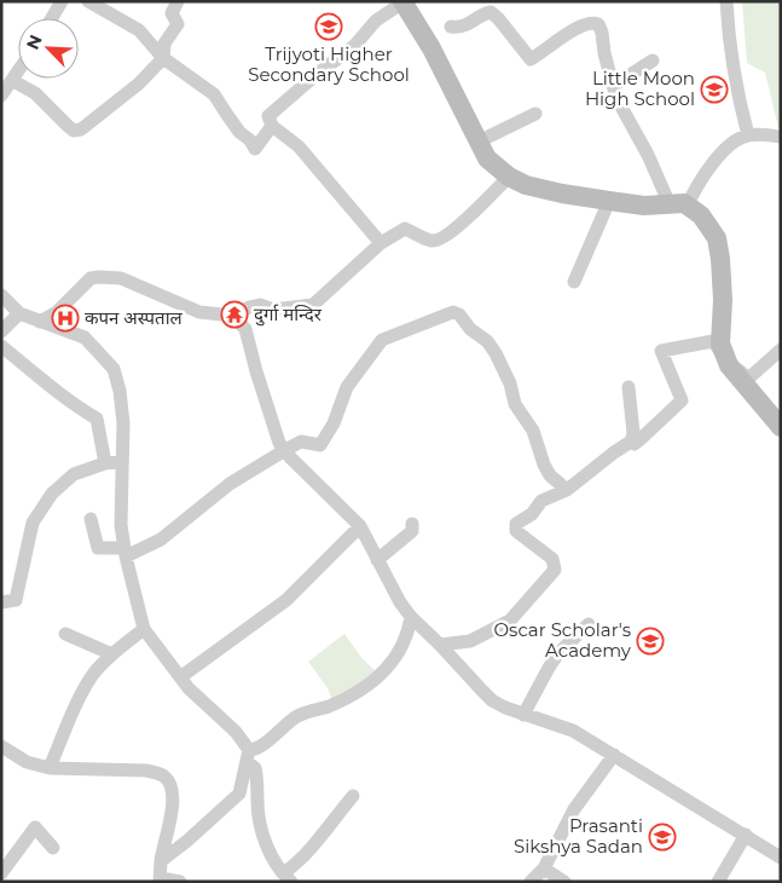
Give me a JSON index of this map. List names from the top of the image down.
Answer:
{
  "places": {
    "school or university": [
      "Trijyoti Higher Secondary School",
      "Little Moon High School",
      "Oscar Scholar's Academy",
      "Prasanti Sikshya Sadan"
    ],
    "temple": ["दुर्गा मन्दिर"],
    "hospital": ["कपन अस्पताल"]
  },
  "north": "top left"
}
